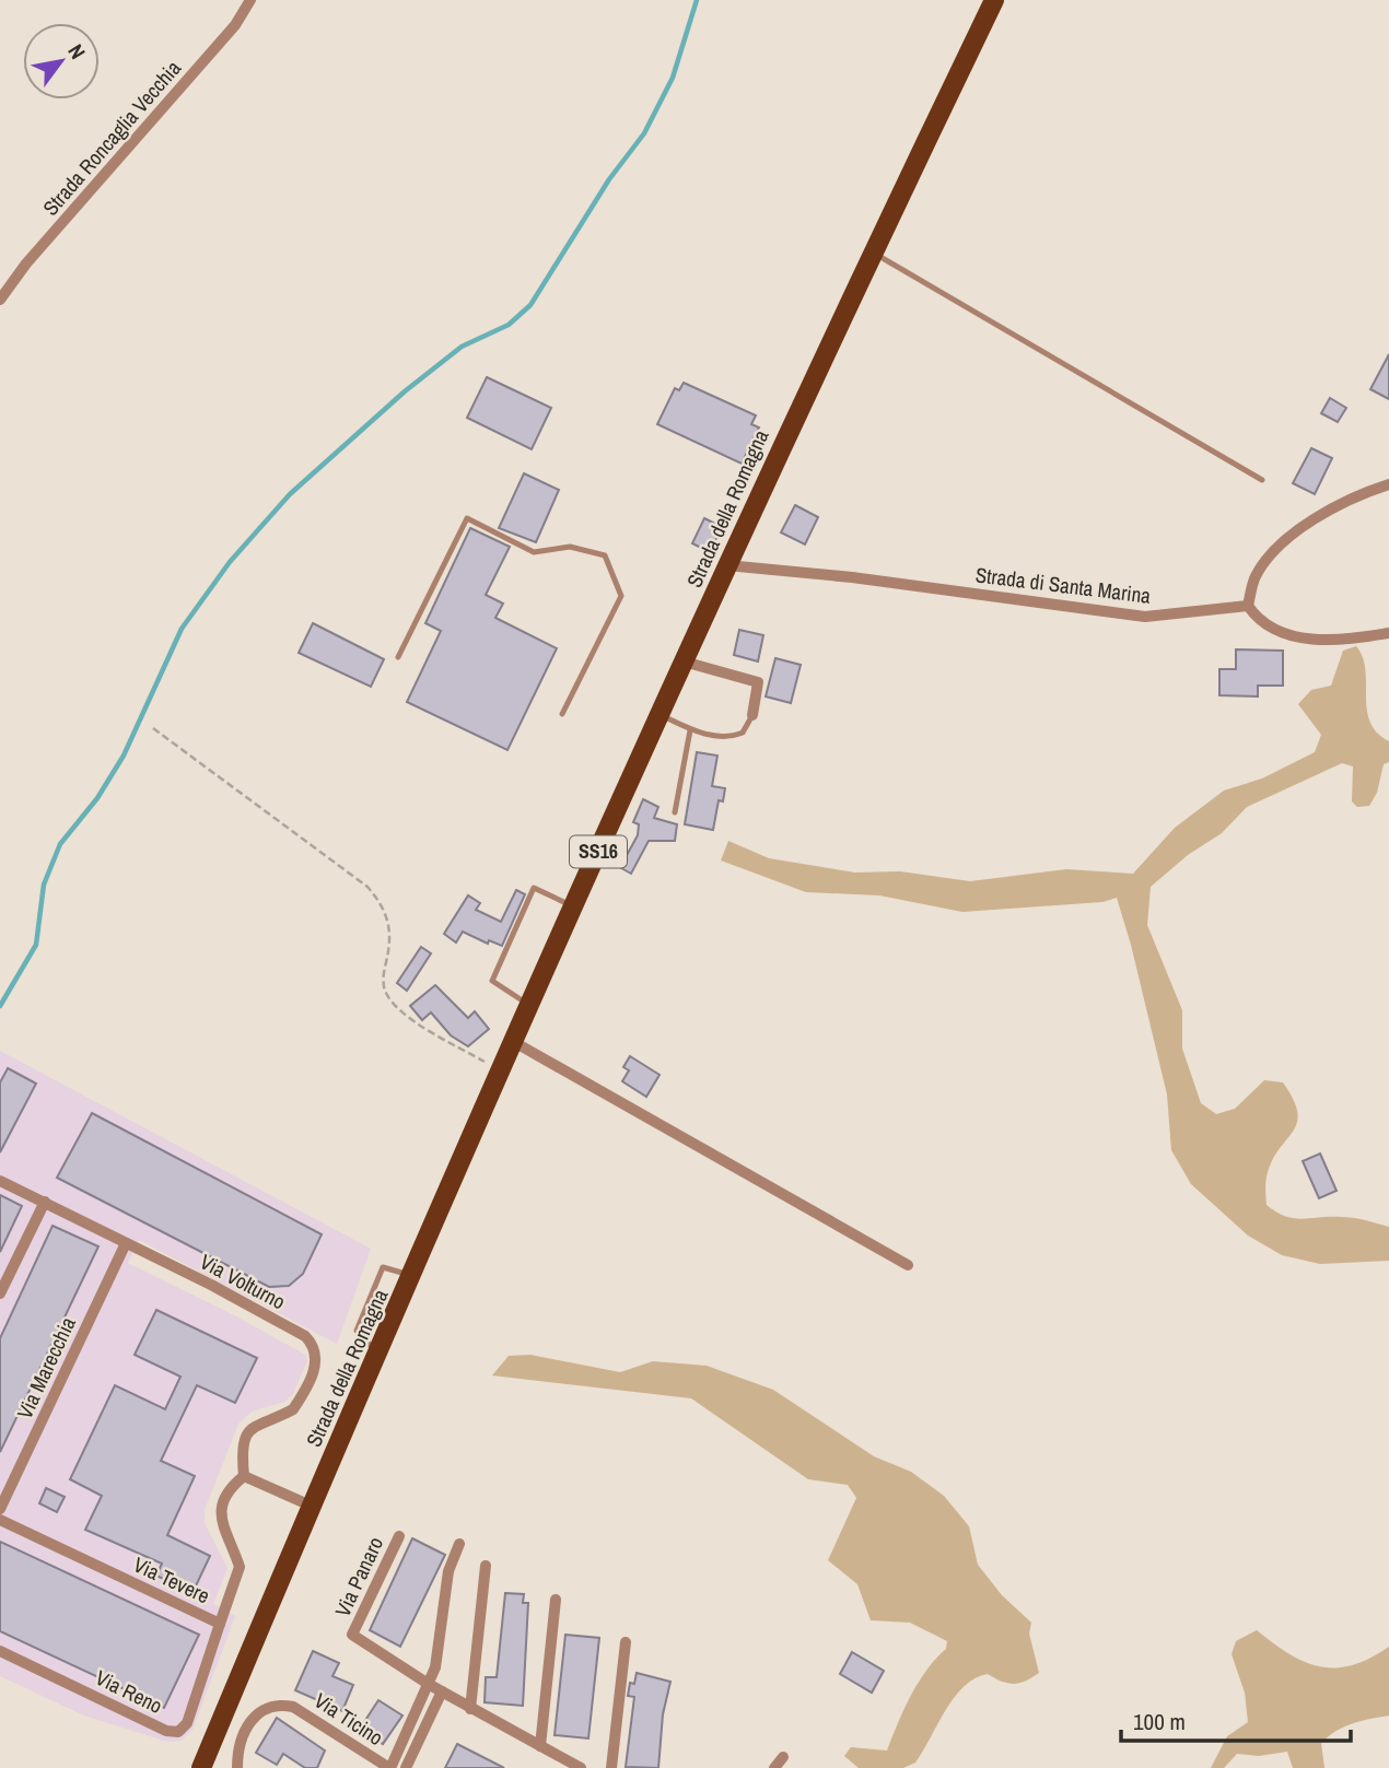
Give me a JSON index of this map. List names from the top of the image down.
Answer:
{
  "streets": {
    "main road": ["Strada della Romagna", "SS16"],
    "street": [
      "Strada Roncaglia Vecchia",
      "Strada di Santa Marina",
      "Via Volturno",
      "Via Marecchia",
      "Via Panaro",
      "Via Tevere",
      "Via Reno",
      "Via Ticino"
    ]
  },
  "crossings": [
    ["Strada della Romagna", "Strada di Santa Marina"],
    ["Via Volturno", "Via Marecchia"],
    ["Via Volturno", "Via Tevere"],
    ["Via Tevere", "Via Reno"]
  ],
  "scale_bar": "100 m",
  "north": "top right"
}
